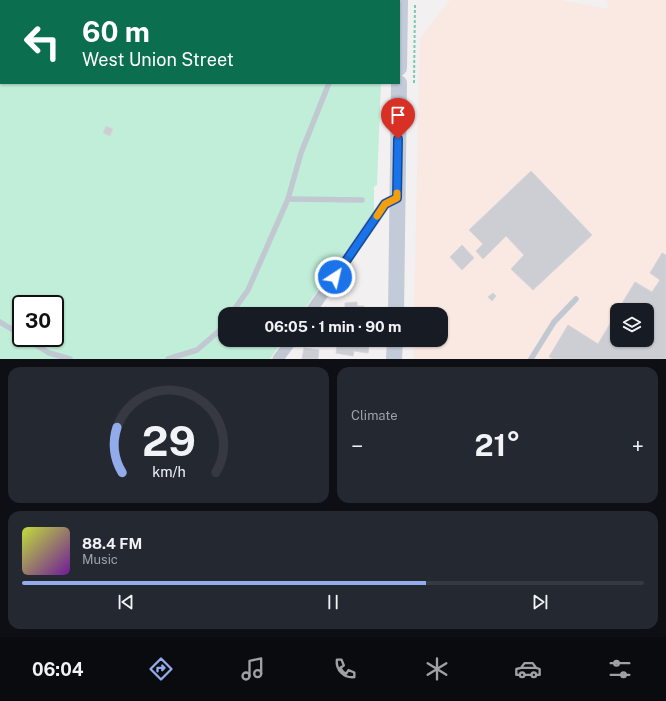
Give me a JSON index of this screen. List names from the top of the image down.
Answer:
{
  "page": {
    "turn": ["60 m", "West Union Street"],
    "limit": "30",
    "trip": "06:05 · 1 min · 90 m",
    "tile": "Climate",
    "heat": ["−", "21°", "+"],
    "song": ["88.4 FM", "Music"],
    "tabs": "06:04",
    "gauge": ["29", "km/h"]
  }
}
